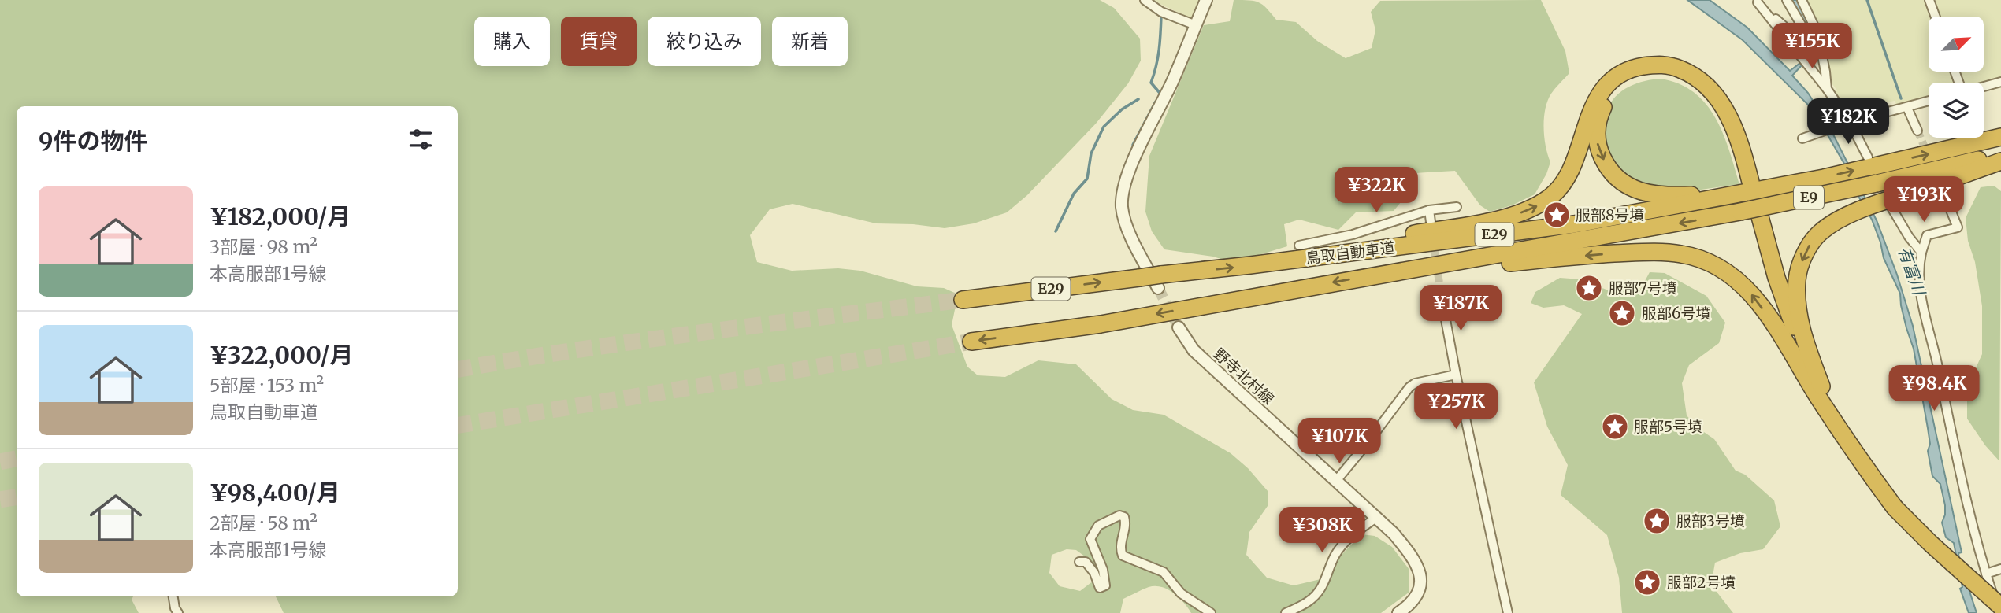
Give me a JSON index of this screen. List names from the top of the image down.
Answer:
{
  "streets": {
    "highway": ["E9", "E29", "鳥取自動車道"],
    "street": ["野寺北村線"]
  },
  "crossings": [
    ["E9", "鳥取自動車道"]
  ],
  "water": ["有富川"],
  "places": {
    "place": [
      "服部8号墳",
      "服部7号墳",
      "服部6号墳",
      "服部5号墳",
      "服部3号墳",
      "服部2号墳"
    ]
  },
  "north": "top right",
  "page": {
    "chip": [
      "購入",
      "賃貸",
      "絞り込み",
      "新着"
    ],
    "price": [
      "¥155K",
      "¥182K",
      "¥322K",
      "¥193K",
      "¥187K",
      "¥98.4K",
      "¥257K",
      "¥107K",
      "¥308K"
    ],
    "heading": "9件の物件",
    "list": [
      {
        "name": "¥182,000/月",
        "note": "3部屋 · 98 m² · 本高服部1号線"
      },
      {
        "name": "¥322,000/月",
        "note": "5部屋 · 153 m² · 鳥取自動車道"
      },
      {
        "name": "¥98,400/月",
        "note": "2部屋 · 58 m² · 本高服部1号線"
      }
    ]
  }
}
